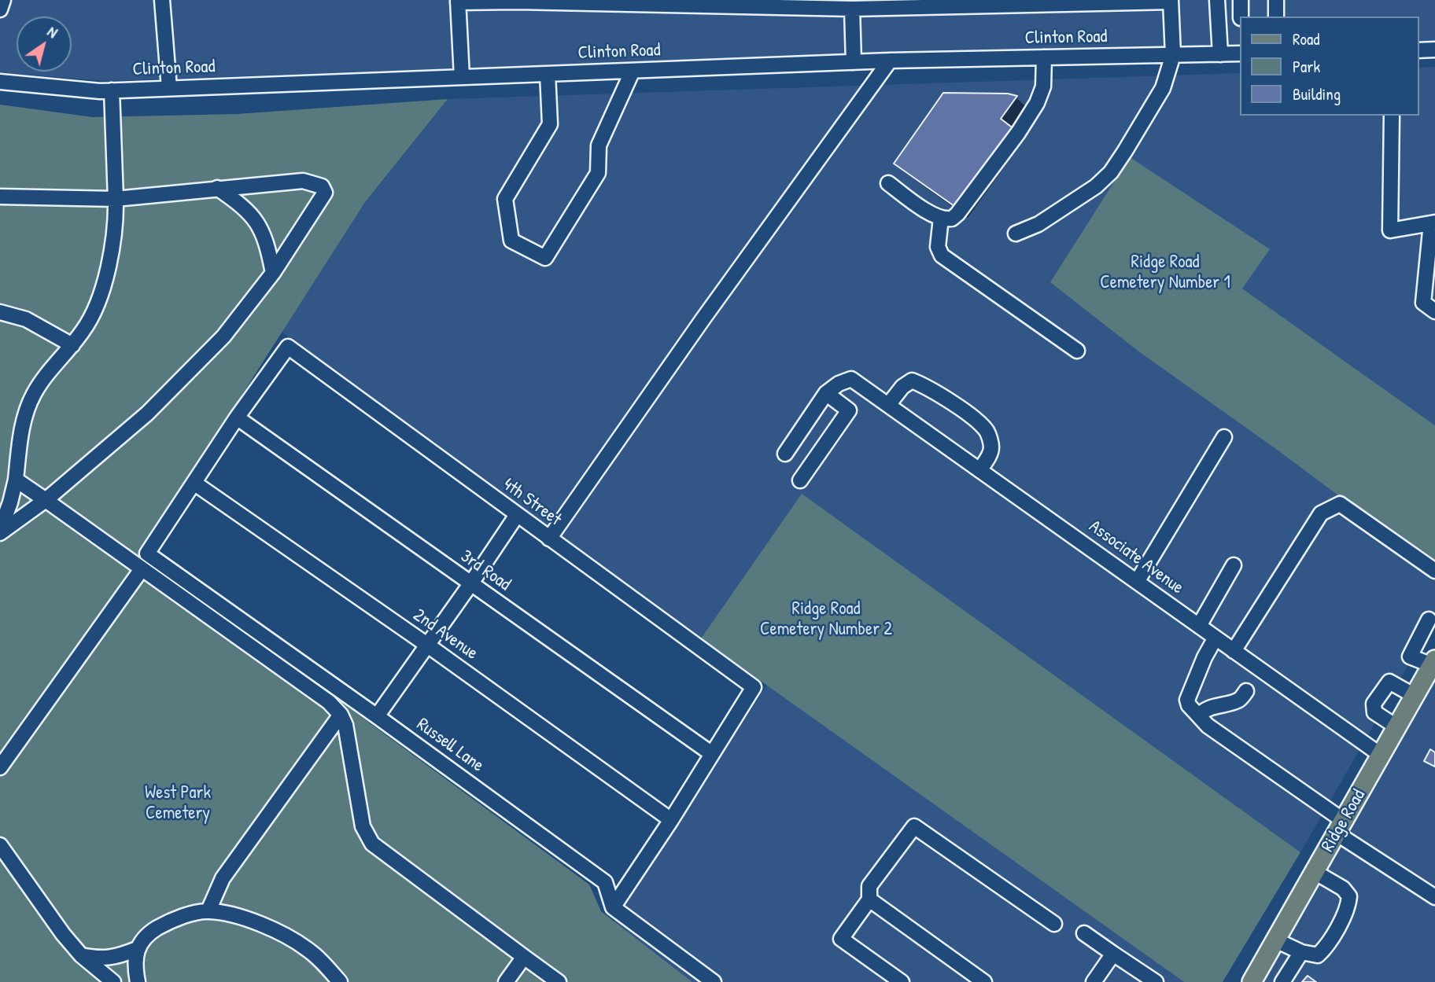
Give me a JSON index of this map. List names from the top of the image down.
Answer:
{
  "streets": {
    "main road": ["Ridge Road"],
    "street": [
      "Clinton Road",
      "4th Street",
      "Associate Avenue",
      "3rd Road",
      "2nd Avenue",
      "Russell Lane"
    ]
  },
  "crossings": [
    ["4th Street", "3rd Road"],
    ["Associate Avenue", "Ridge Road"],
    ["2nd Avenue", "Russell Lane"]
  ],
  "parks": ["Ridge Road Cemetery Number 1", "Ridge Road Cemetery Number 2", "West Park Cemetery"],
  "legend": ["Road", "Park", "Building"],
  "north": "top right"
}
